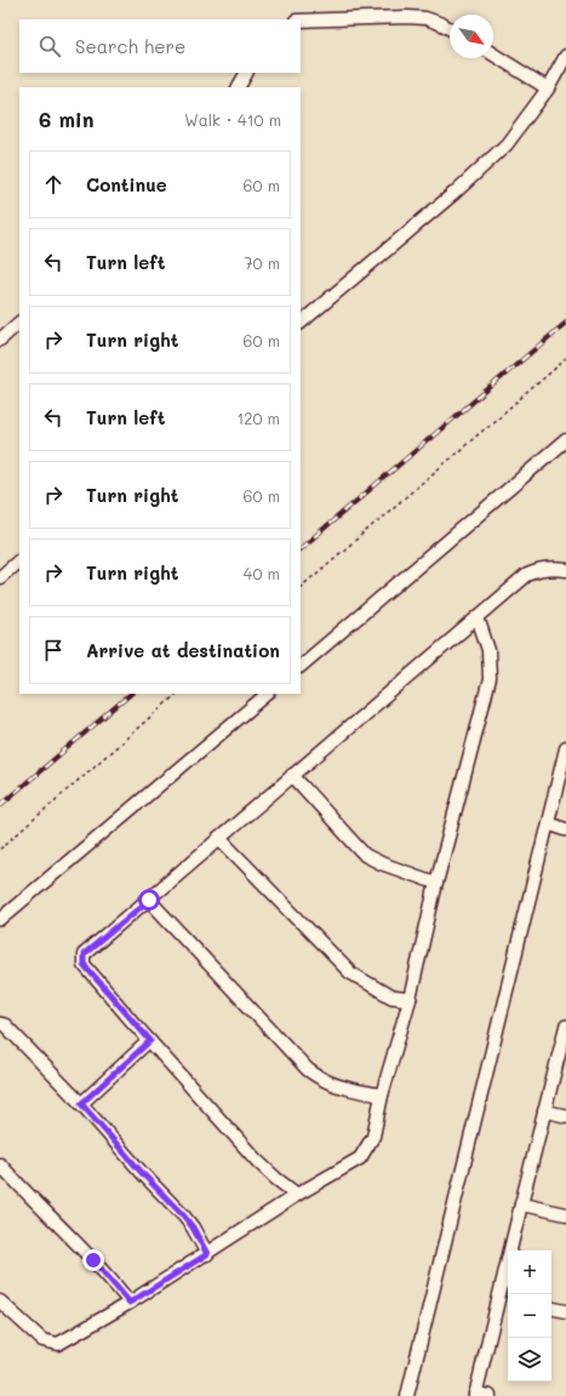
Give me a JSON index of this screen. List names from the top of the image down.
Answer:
{
  "north": "bottom right",
  "page": {
    "search": "Search here",
    "heading": ["6 min", "Walk · 410 m"],
    "list": [
      ["Continue", "60 m"],
      ["Turn left", "70 m"],
      ["Turn right", "60 m"],
      ["Turn left", "120 m"],
      ["Turn right", "60 m"],
      ["Turn right", "40 m"],
      "Arrive at destination"
    ],
    "map_buttons": ["+", "−"]
  }
}
